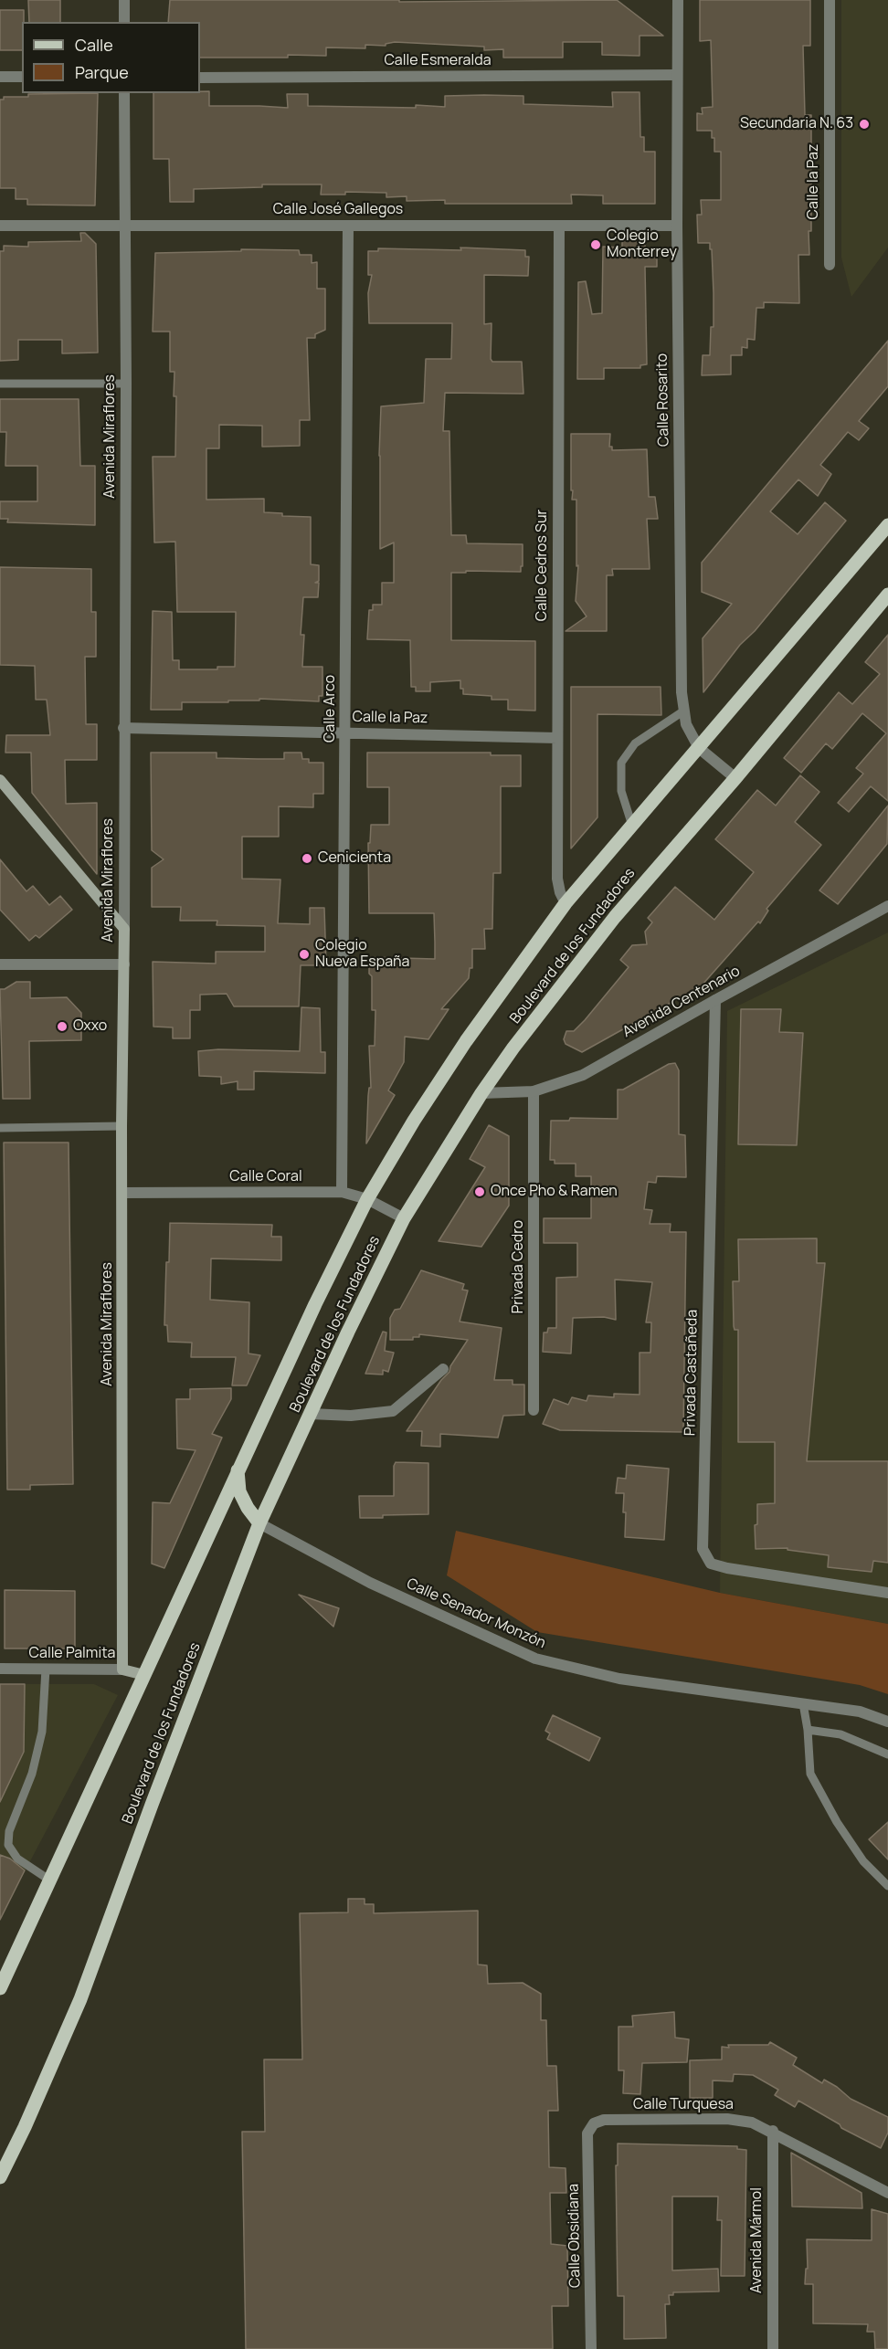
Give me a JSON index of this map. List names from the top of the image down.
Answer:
{
  "streets": {
    "main road": ["Avenida Miraflores", "Boulevard de los Fundadores", "Calle Palmita"],
    "street": [
      "Calle Esmeralda",
      "Calle la Paz",
      "Calle José Gallegos",
      "Calle Rosarito",
      "Calle Cedros Sur",
      "Calle Arco",
      "Avenida Centenario",
      "Calle Coral",
      "Privada Cedro",
      "Privada Castañeda",
      "Calle Senador Monzón",
      "Calle Turquesa",
      "Calle Obsidiana",
      "Avenida Mármol"
    ]
  },
  "crossings": [
    ["Calle Esmeralda", "Calle Rosarito"],
    ["Calle la Paz", "Avenida Miraflores"],
    ["Calle la Paz", "Calle Cedros Sur"],
    ["Calle la Paz", "Calle Arco"],
    ["Calle José Gallegos", "Calle Rosarito"],
    ["Calle José Gallegos", "Avenida Miraflores"],
    ["Calle José Gallegos", "Calle Cedros Sur"],
    ["Calle José Gallegos", "Calle Arco"],
    ["Calle Rosarito", "Boulevard de los Fundadores"],
    ["Avenida Miraflores", "Calle Coral"],
    ["Avenida Miraflores", "Calle Palmita"],
    ["Calle Cedros Sur", "Boulevard de los Fundadores"],
    ["Calle Arco", "Calle Coral"],
    ["Boulevard de los Fundadores", "Avenida Centenario"],
    ["Boulevard de los Fundadores", "Calle Coral"],
    ["Boulevard de los Fundadores", "Calle Senador Monzón"],
    ["Boulevard de los Fundadores", "Calle Palmita"],
    ["Avenida Centenario", "Privada Cedro"],
    ["Avenida Centenario", "Privada Castañeda"],
    ["Calle Turquesa", "Calle Obsidiana"],
    ["Calle Turquesa", "Avenida Mármol"]
  ],
  "places": [
    "Secundaria N. 63",
    "Colegio Monterrey",
    "Cenicienta",
    "Colegio Nueva España",
    "Oxxo",
    "Once Pho & Ramen"
  ],
  "legend": ["Calle", "Parque"]
}
